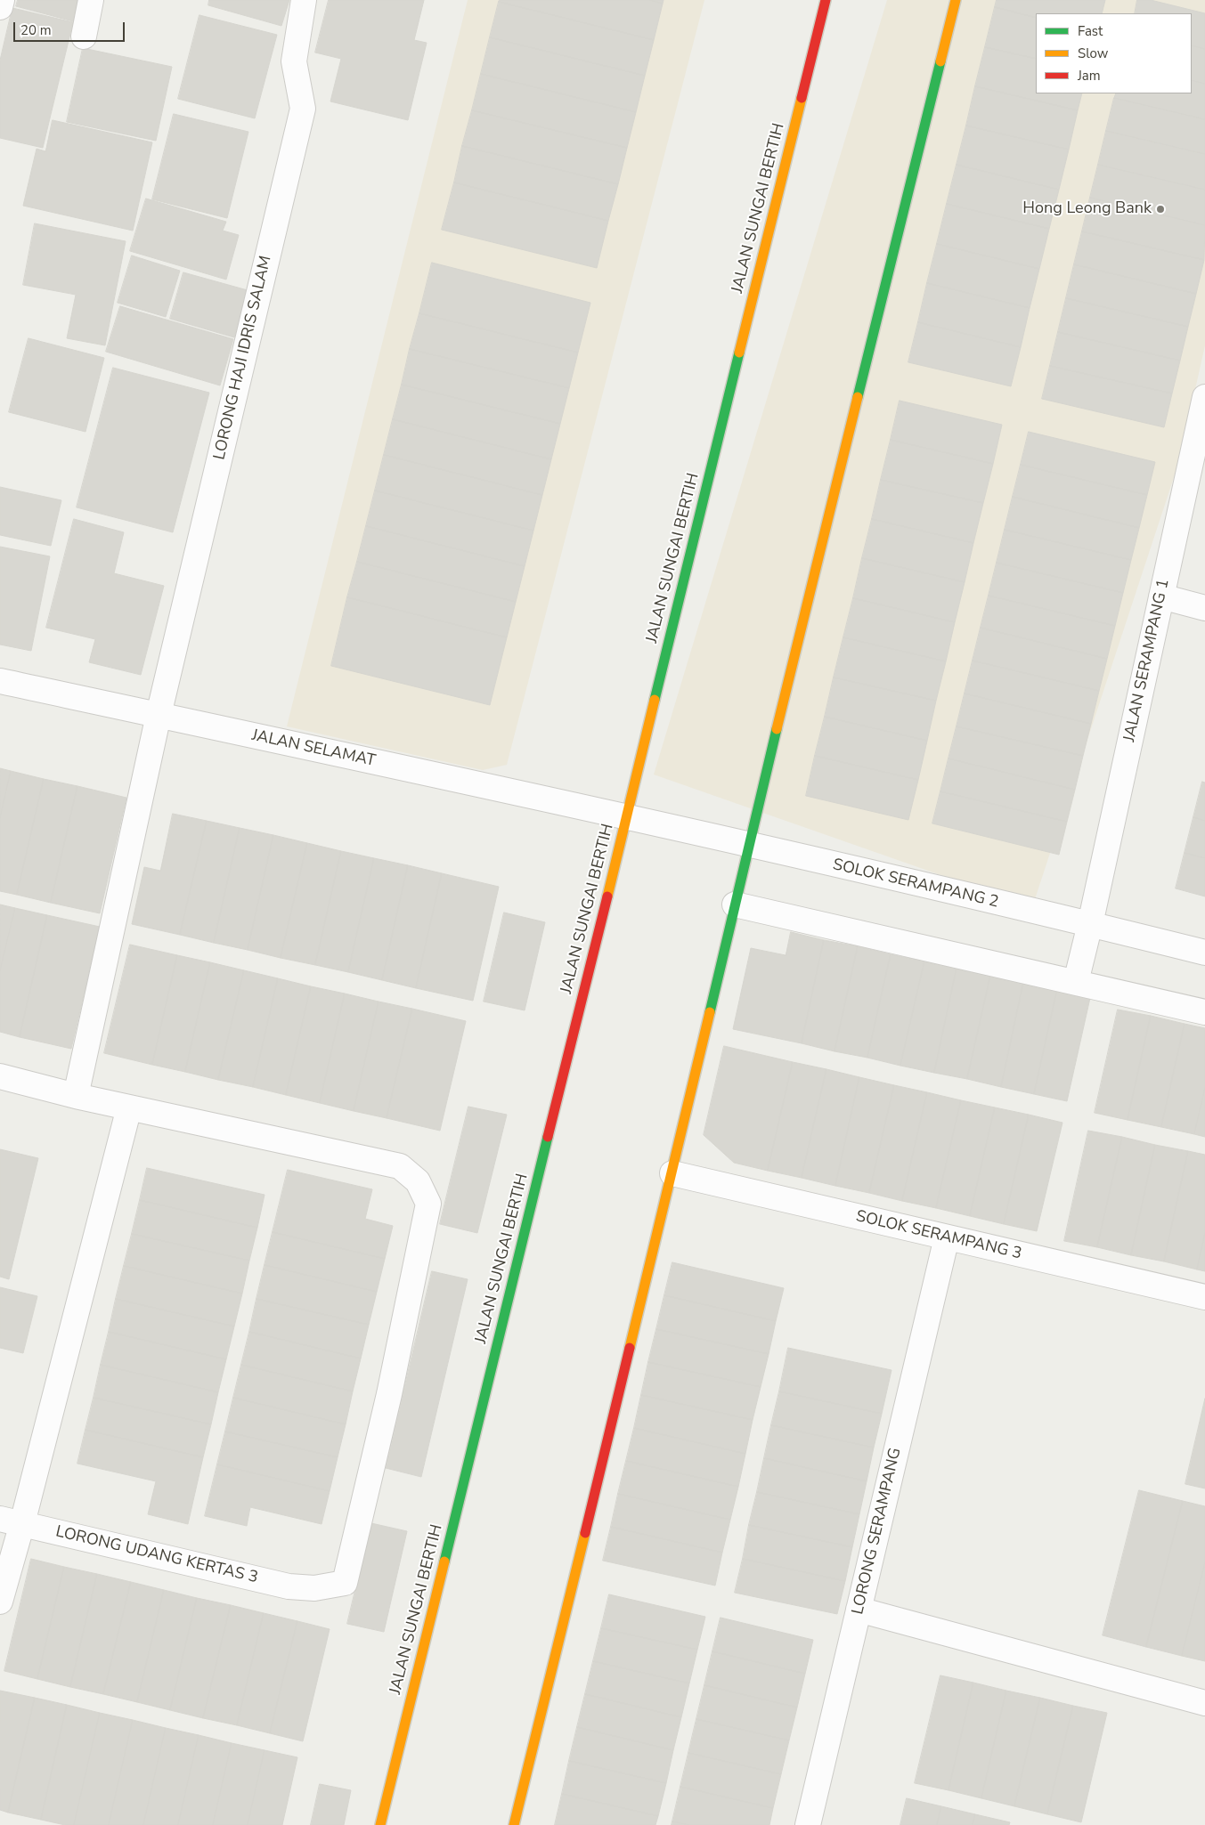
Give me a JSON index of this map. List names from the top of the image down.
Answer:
{
  "streets": {
    "street": [
      "JALAN SUNGAI BERTIH",
      "LORONG HAJI IDRIS SALAM",
      "JALAN SERAMPANG 1",
      "JALAN SELAMAT",
      "SOLOK SERAMPANG 2",
      "SOLOK SERAMPANG 3",
      "LORONG SERAMPANG",
      "LORONG UDANG KERTAS 3"
    ]
  },
  "crossings": [
    ["JALAN SUNGAI BERTIH", "JALAN SELAMAT"],
    ["JALAN SUNGAI BERTIH", "SOLOK SERAMPANG 2"],
    ["LORONG HAJI IDRIS SALAM", "JALAN SELAMAT"],
    ["JALAN SERAMPANG 1", "SOLOK SERAMPANG 2"],
    ["JALAN SELAMAT", "SOLOK SERAMPANG 2"],
    ["SOLOK SERAMPANG 3", "LORONG SERAMPANG"]
  ],
  "places": ["Hong Leong Bank"],
  "legend": ["Fast", "Slow", "Jam"],
  "scale_bar": "20 m"
}
